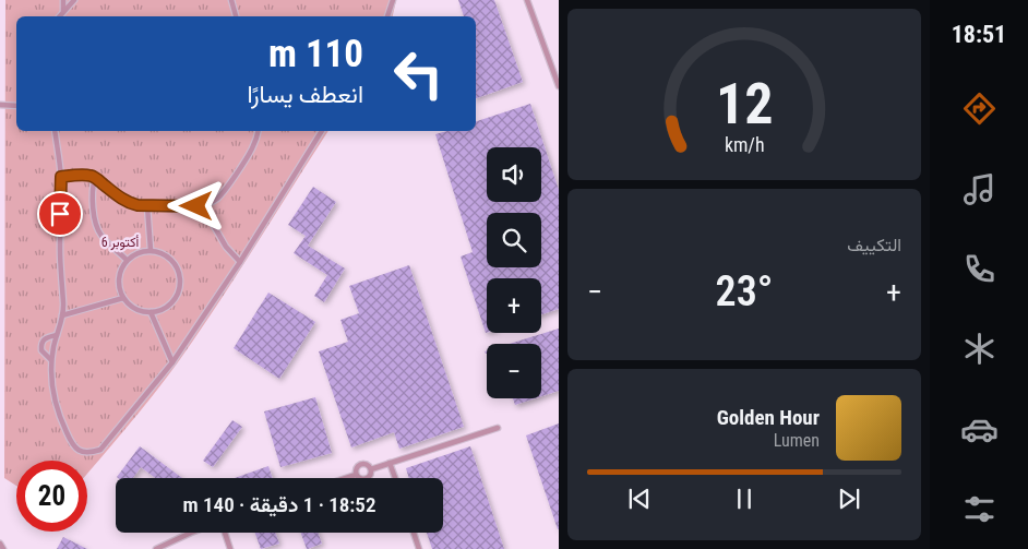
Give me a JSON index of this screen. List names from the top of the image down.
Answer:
{
  "parks": ["6 أكتوبر"],
  "page": {
    "tabs": "18:51",
    "turn": ["110 m", "انعطف يسارًا"],
    "map_buttons": ["+", "−"],
    "tile": "التكييف",
    "heat": ["−", "23°", "+"],
    "song": ["Golden Hour", "Lumen"],
    "limit": "20",
    "trip": "18:52 · 1 دقيقة · 140 m",
    "gauge": ["12", "km/h"]
  }
}
